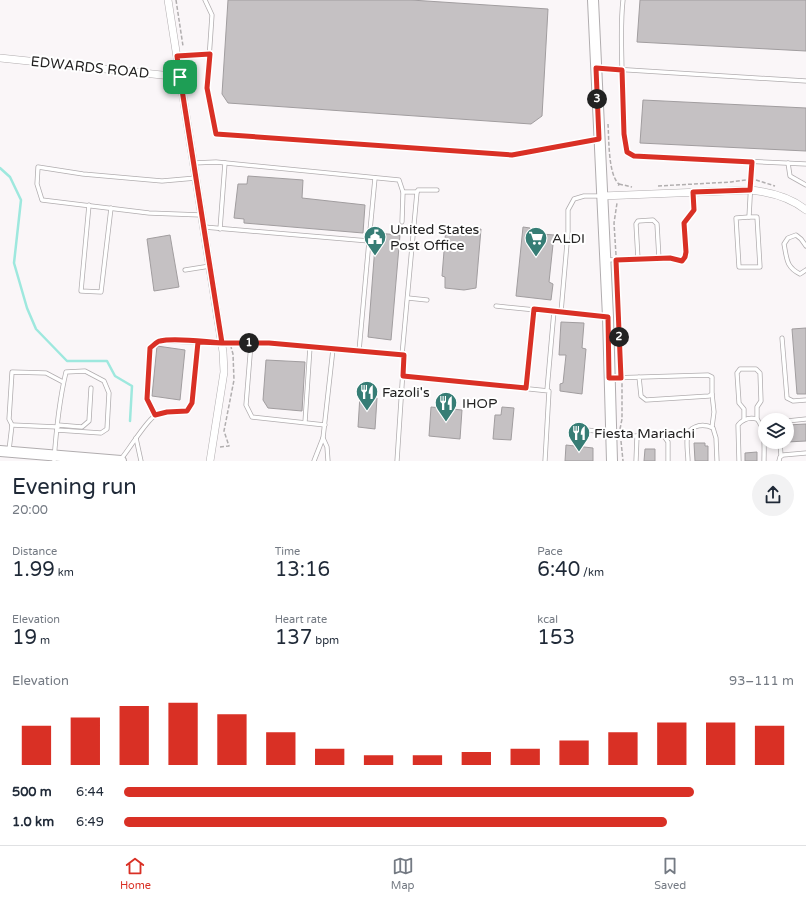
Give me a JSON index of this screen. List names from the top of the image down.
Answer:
{
  "streets": {
    "street": ["EDWARDS ROAD"]
  },
  "places": {
    "public building": ["United States Post Office"],
    "supermarket": ["ALDI"],
    "restaurant": ["Fazoli's", "IHOP", "Fiesta Mariachi"]
  },
  "page": {
    "pins": ["3", "2", "1"],
    "heading": ["Evening run", "20:00"],
    "stats": [
      ["Distance", "1.99 km"],
      ["Time", "13:16"],
      ["Pace", "6:40 /km"],
      ["Elevation", "19 m"],
      ["Heart rate", "137 bpm"],
      ["kcal", "153"]
    ],
    "chart": ["Elevation", "93–111 m"],
    "list": [
      {
        "name": "500 m",
        "note": "6:44"
      },
      {
        "name": "1.0 km",
        "note": "6:49"
      }
    ],
    "tabs": ["Home", "Map", "Saved"]
  }
}
